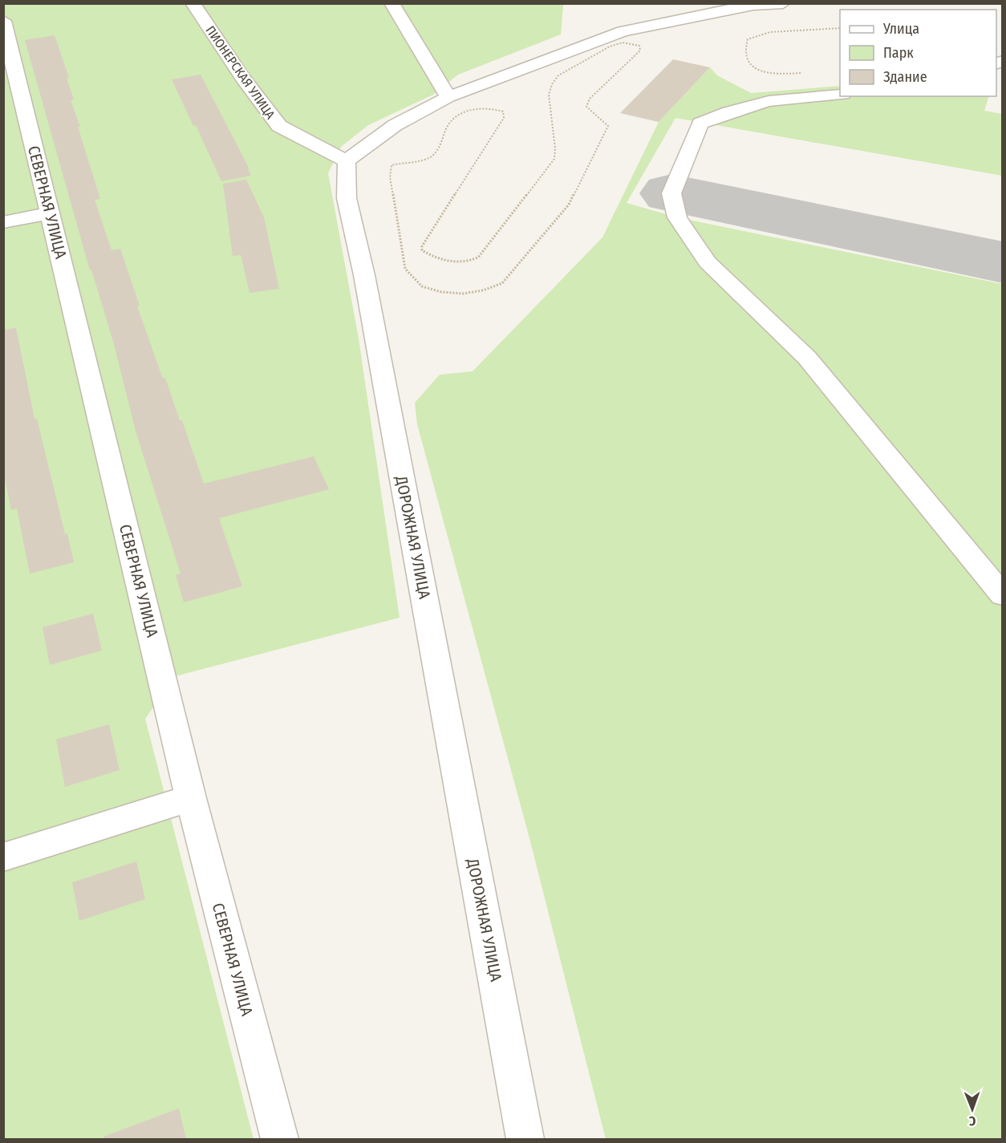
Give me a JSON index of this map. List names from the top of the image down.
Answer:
{
  "streets": {
    "street": ["ПИОНЕРСКАЯ УЛИЦА", "СЕВЕРНАЯ УЛИЦА", "ДОРОЖНАЯ УЛИЦА"]
  },
  "crossings": [
    ["ПИОНЕРСКАЯ УЛИЦА", "ДОРОЖНАЯ УЛИЦА"]
  ],
  "legend": ["Улица", "Парк", "Здание"],
  "north": "bottom"
}
